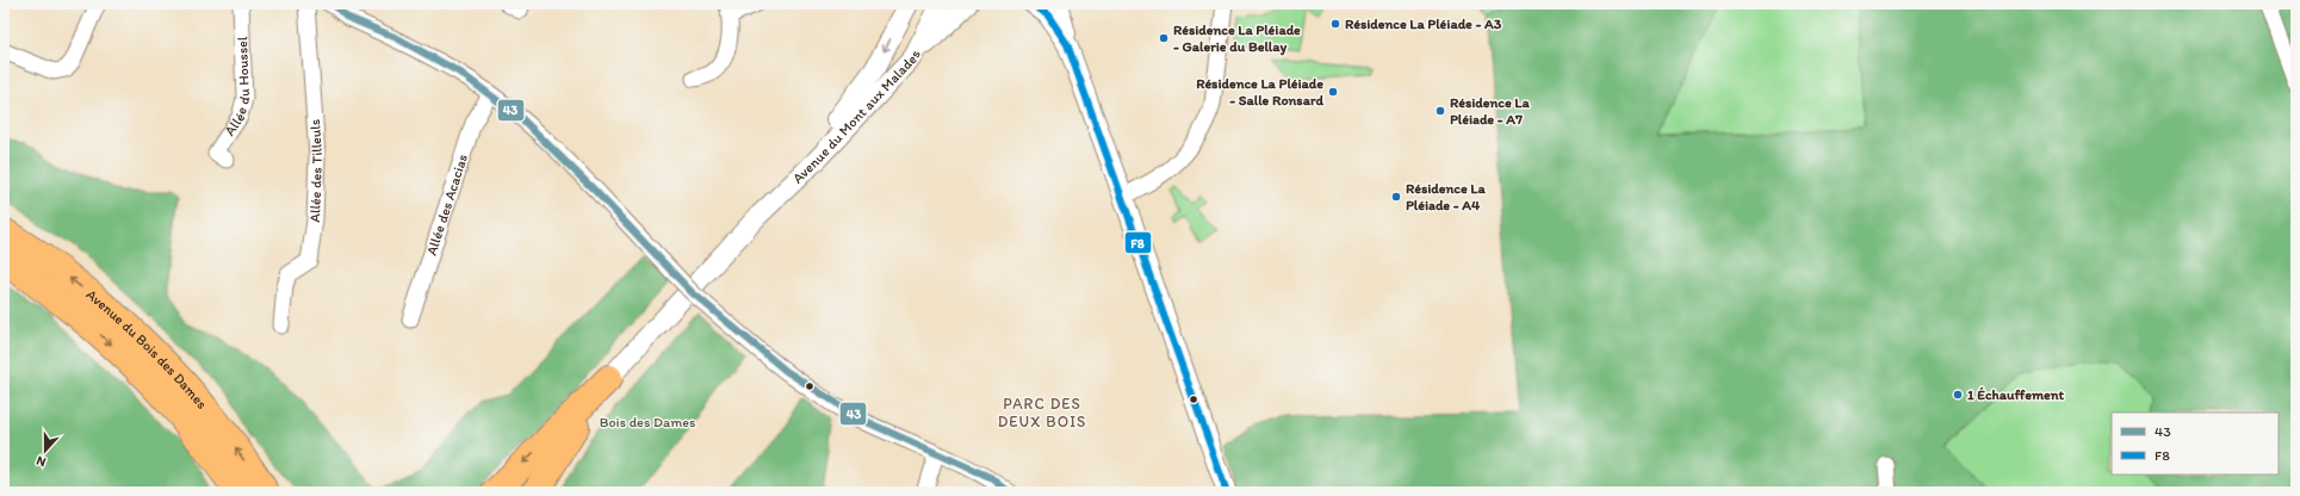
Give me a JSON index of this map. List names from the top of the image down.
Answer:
{
  "streets": {
    "highway": ["Avenue du Bois des Dames"],
    "street": [
      "Allée du Houssel",
      "Avenue du Mont aux Malades",
      "Allée des Tilleuls",
      "Allée des Acacias"
    ]
  },
  "districts": ["PARC DES DEUX BOIS"],
  "parks": ["Bois des Dames"],
  "places": [
    "Résidence La Pléiade - A3",
    "Résidence La Pléiade - Galerie du Bellay",
    "Résidence La Pléiade - Salle Ronsard",
    "Résidence La Pléiade - A7",
    "Résidence La Pléiade - A4",
    "1 Échauffement"
  ],
  "lines": ["transit line 43", "transit line F8"],
  "legend": ["43", "F8"],
  "north": "bottom"
}
